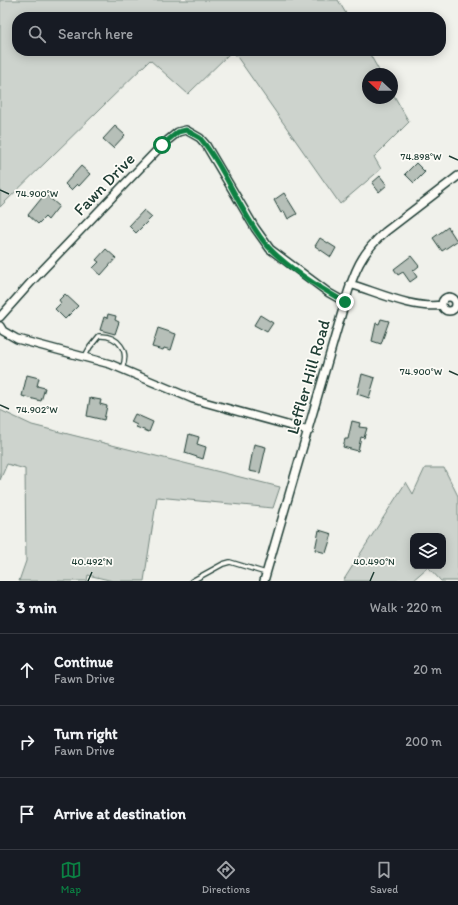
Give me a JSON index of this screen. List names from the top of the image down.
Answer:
{
  "streets": {
    "street": ["Fawn Drive", "Leffler Hill Road"]
  },
  "crossings": [
    ["Fawn Drive", "Leffler Hill Road"]
  ],
  "north": "left",
  "page": {
    "search": "Search here",
    "heading": ["3 min", "Walk · 220 m"],
    "list": [
      ["Continue", "Fawn Drive", "20 m"],
      ["Turn right", "Fawn Drive", "200 m"],
      "Arrive at destination"
    ],
    "nav": ["Map", "Directions", "Saved"]
  },
  "coordinates": [
    "74.898°W",
    "74.900°W",
    "74.902°W",
    "40.492°N",
    "40.490°N"
  ]
}
